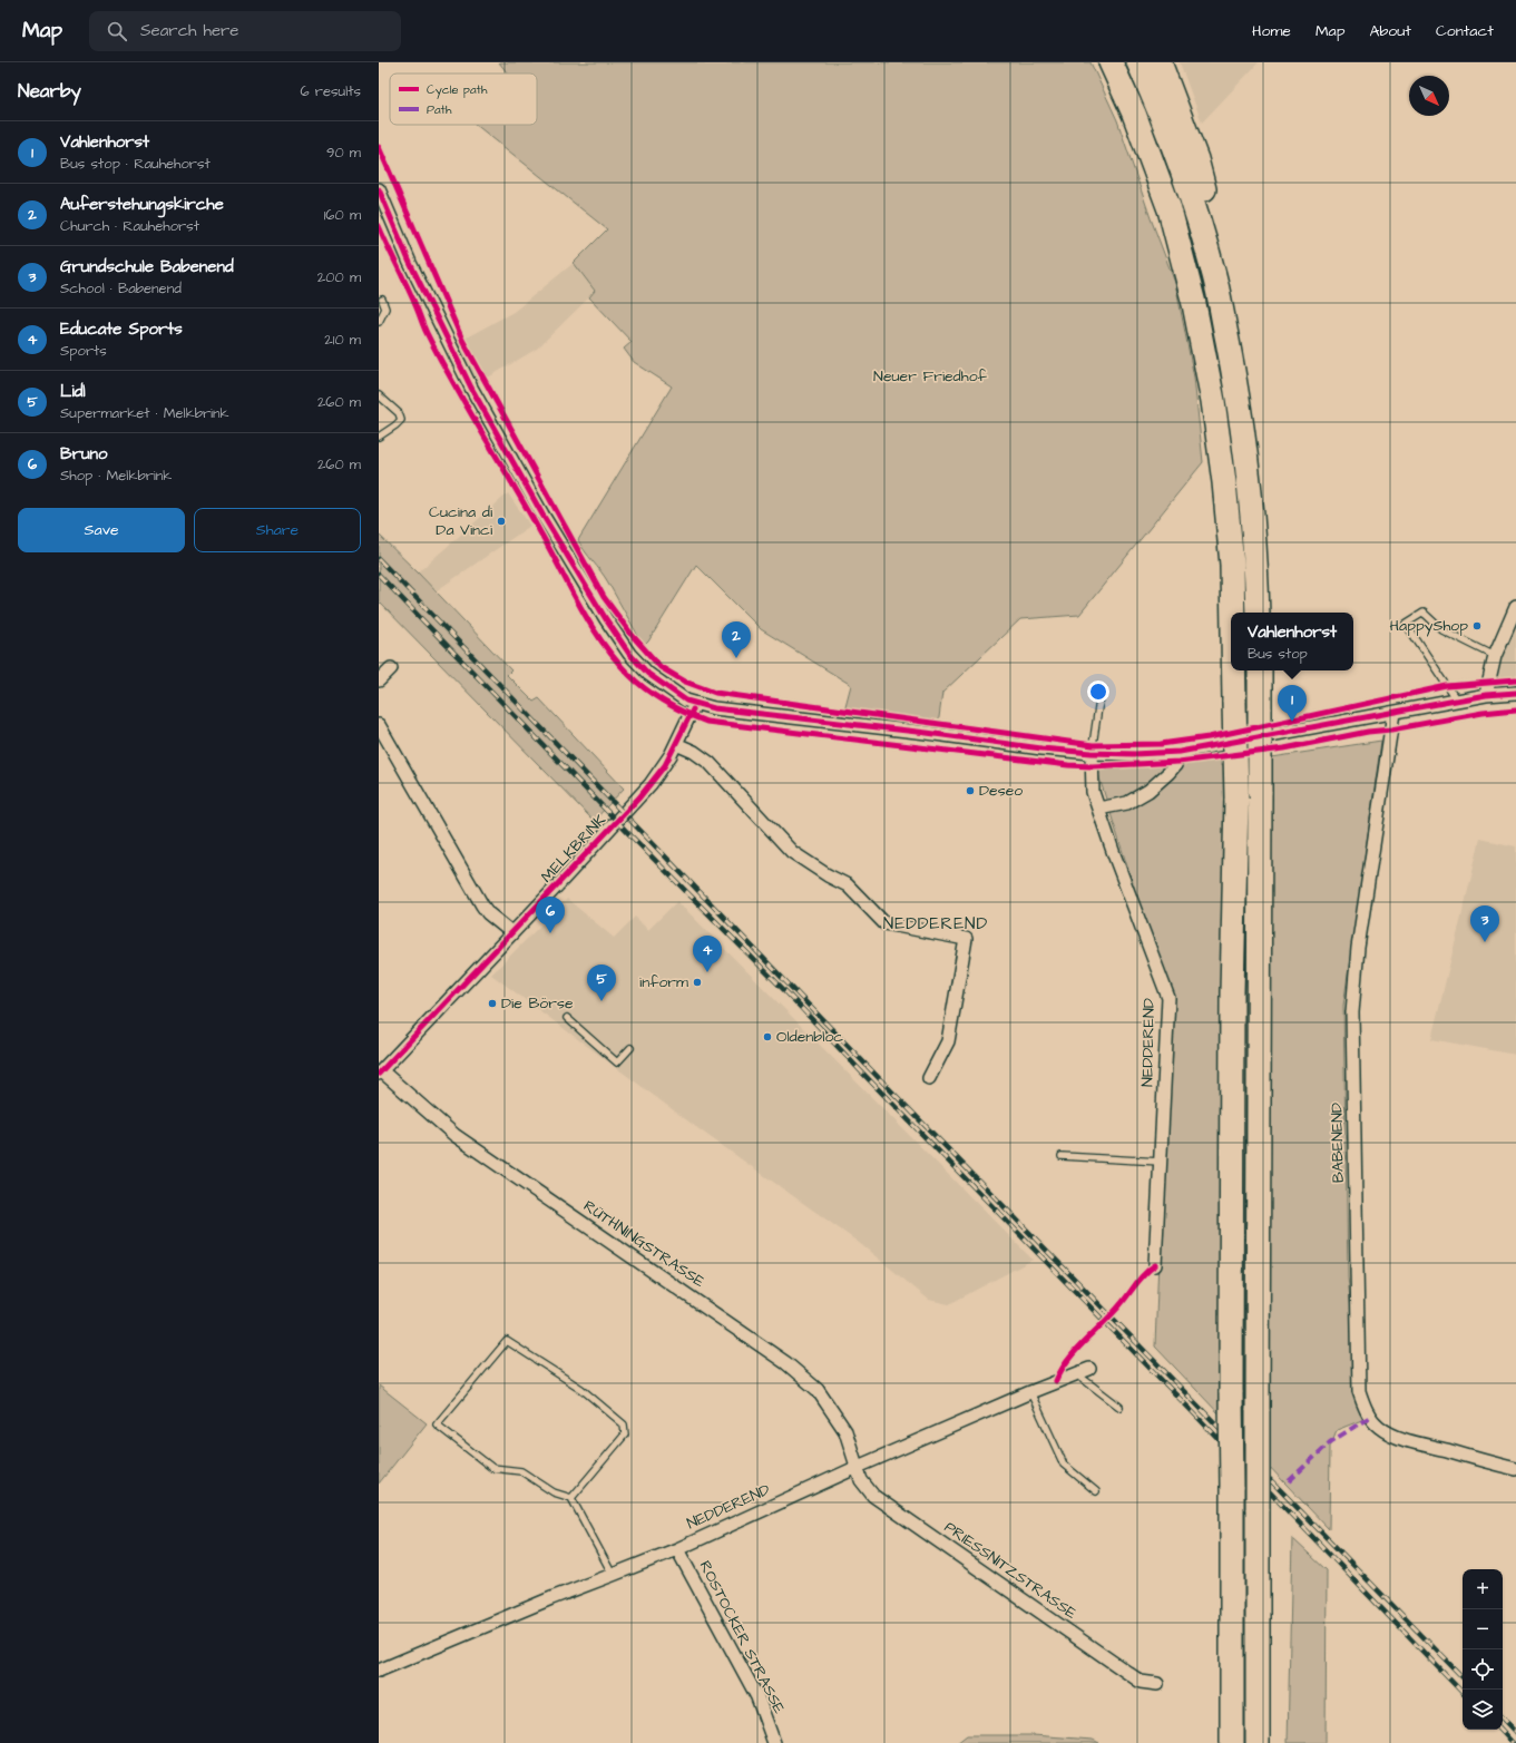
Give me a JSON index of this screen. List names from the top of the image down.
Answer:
{
  "streets": {
    "street": [
      "MELKBRINK",
      "NEDDEREND",
      "BABENEND",
      "RÜTHNINGSTRASSE",
      "PRIESSNITZSTRASSE",
      "ROSTOCKER STRASSE"
    ]
  },
  "crossings": [
    ["MELKBRINK", "RÜTHNINGSTRASSE"],
    ["NEDDEREND", "RÜTHNINGSTRASSE"],
    ["NEDDEREND", "PRIESSNITZSTRASSE"],
    ["NEDDEREND", "ROSTOCKER STRASSE"],
    ["RÜTHNINGSTRASSE", "PRIESSNITZSTRASSE"]
  ],
  "districts": ["NEDDEREND"],
  "parks": ["Neuer Friedhof"],
  "places": [
    "Cucina di Da Vinci",
    "HappyShop",
    "Deseo",
    "inform",
    "Die Börse",
    "Oldenbloc"
  ],
  "legend": ["Cycle path", "Path"],
  "north": "bottom right",
  "page": {
    "header": "Map",
    "search": "Search here",
    "nav": [
      "Home",
      "Map",
      "About",
      "Contact"
    ],
    "heading": ["Nearby", "6 results"],
    "list": [
      {
        "mark": "1",
        "name": "Vahlenhorst",
        "note": "Bus stop · Rauhehorst",
        "value": "90 m"
      },
      {
        "mark": "2",
        "name": "Auferstehungskirche",
        "note": "Church · Rauhehorst",
        "value": "160 m"
      },
      {
        "mark": "3",
        "name": "Grundschule Babenend",
        "note": "School · Babenend",
        "value": "200 m"
      },
      {
        "mark": "4",
        "name": "Educate Sports",
        "note": "Sports",
        "value": "210 m"
      },
      {
        "mark": "5",
        "name": "Lidl",
        "note": "Supermarket · Melkbrink",
        "value": "260 m"
      },
      {
        "mark": "6",
        "name": "Bruno",
        "note": "Shop · Melkbrink",
        "value": "260 m"
      }
    ],
    "buttons": ["Save", "Share"],
    "popup": ["Vahlenhorst", "Bus stop"],
    "pins": [
      "2",
      "1",
      "6",
      "3",
      "4",
      "5"
    ],
    "map_buttons": ["+", "−"]
  }
}
